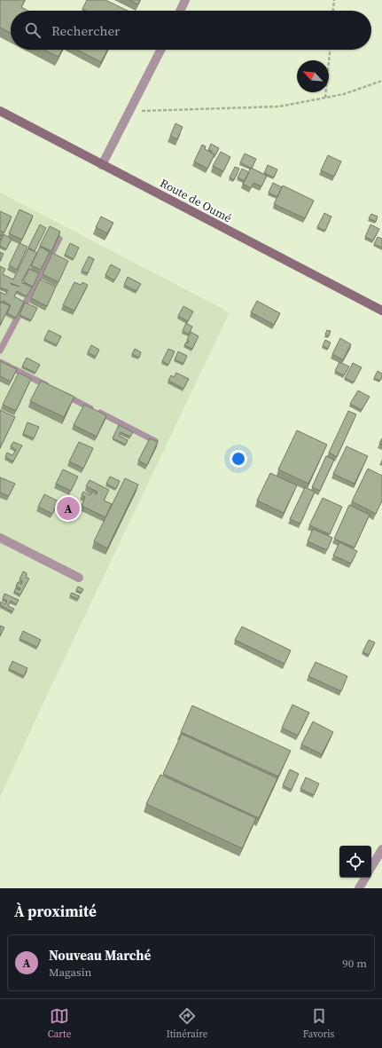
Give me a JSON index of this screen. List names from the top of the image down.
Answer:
{
  "streets": {
    "street": ["Route de Oumé"]
  },
  "north": "top left",
  "page": {
    "search": "Rechercher",
    "pins": "A",
    "heading": "À proximité",
    "list": [
      {
        "mark": "A",
        "name": "Nouveau Marché",
        "note": "Magasin",
        "value": "90 m"
      }
    ],
    "nav": ["Carte", "Itinéraire", "Favoris"]
  }
}
